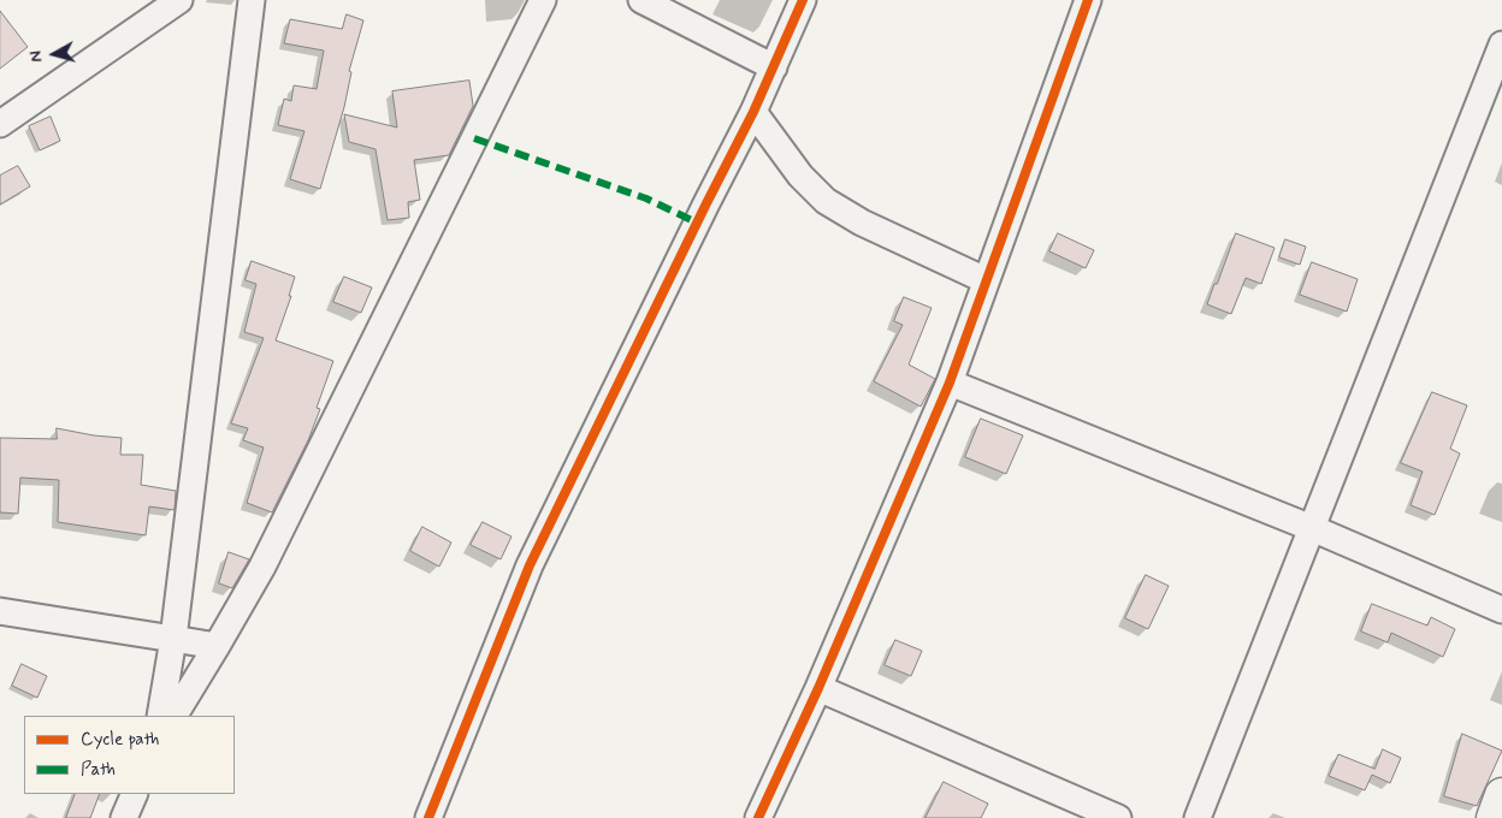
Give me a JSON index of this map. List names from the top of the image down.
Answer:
{
  "legend": ["Cycle path", "Path"],
  "north": "left"
}
